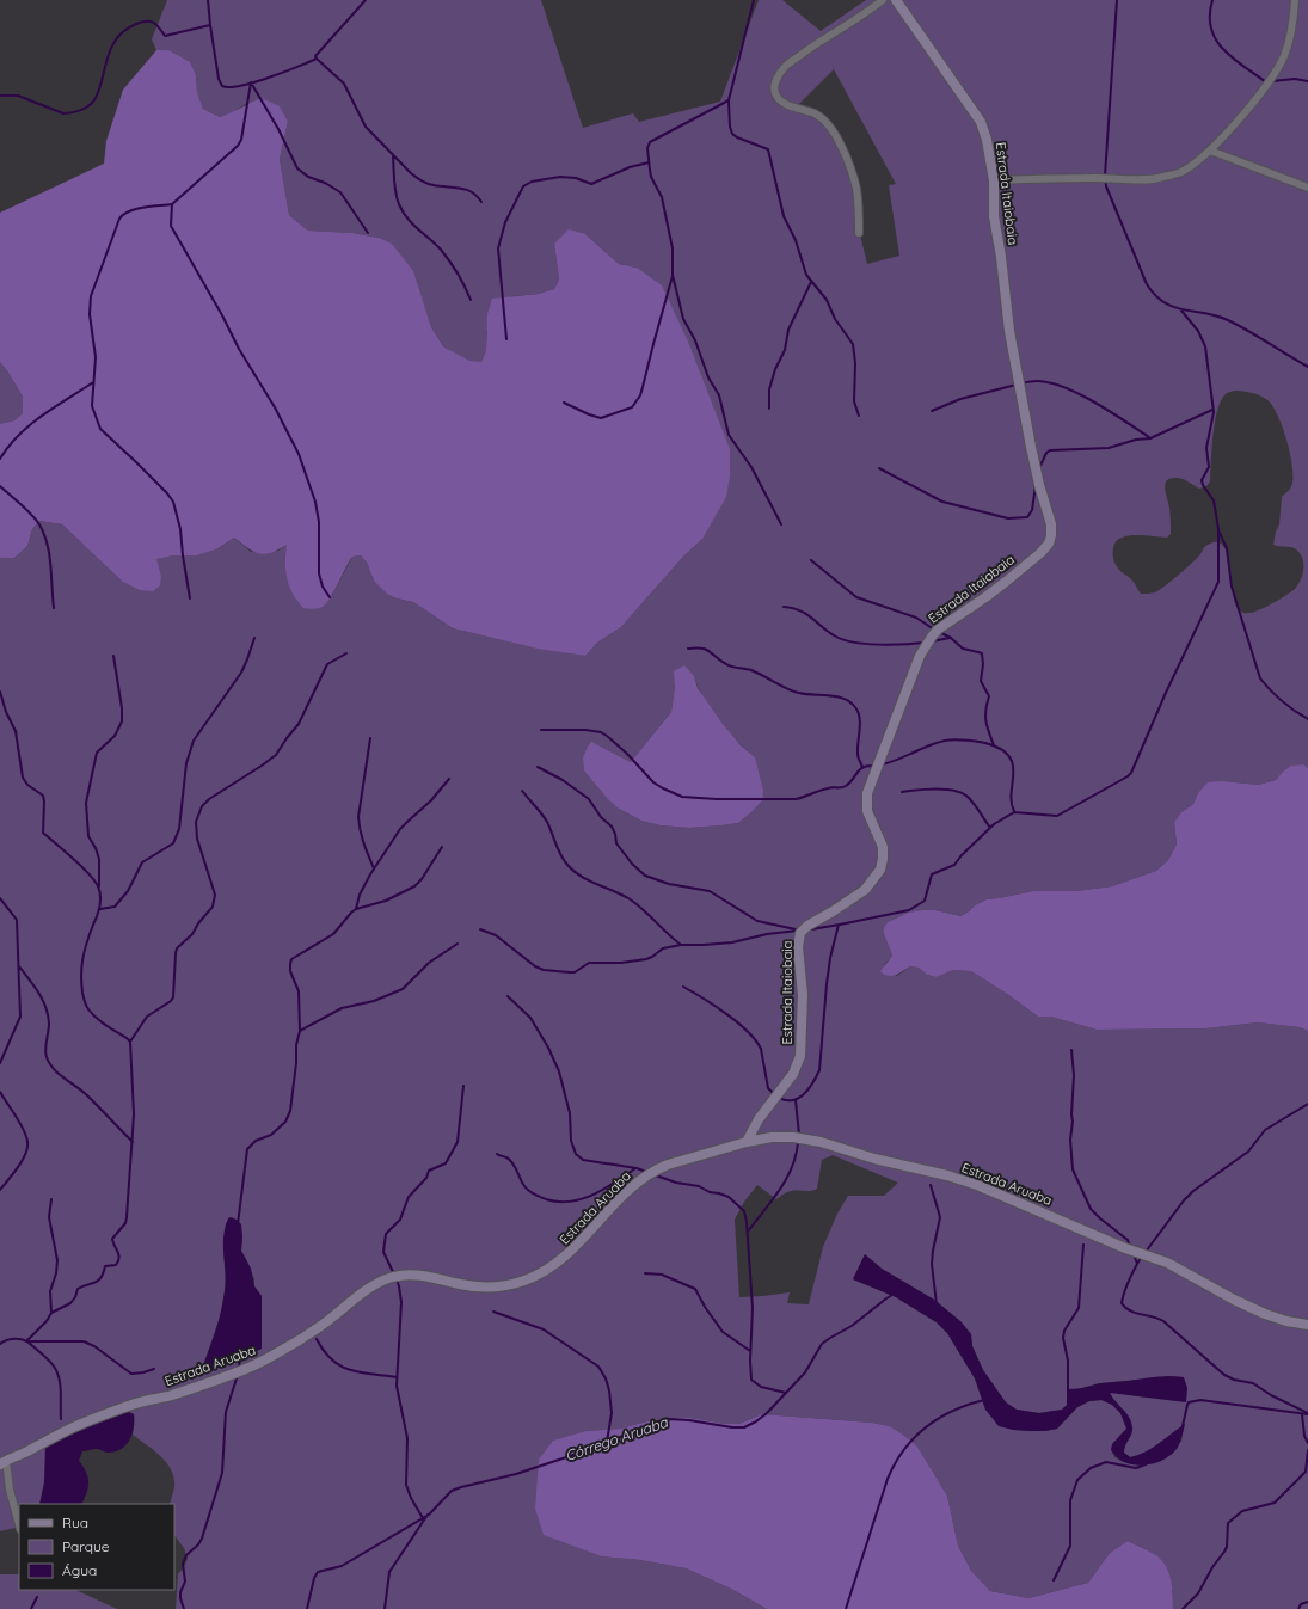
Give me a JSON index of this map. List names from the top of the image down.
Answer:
{
  "streets": {
    "street": ["Estrada Itaiobaia", "Estrada Aruaba"]
  },
  "crossings": [
    ["Estrada Itaiobaia", "Estrada Aruaba"]
  ],
  "water": ["Córrego Aruaba"],
  "legend": ["Rua", "Parque", "Água"]
}
